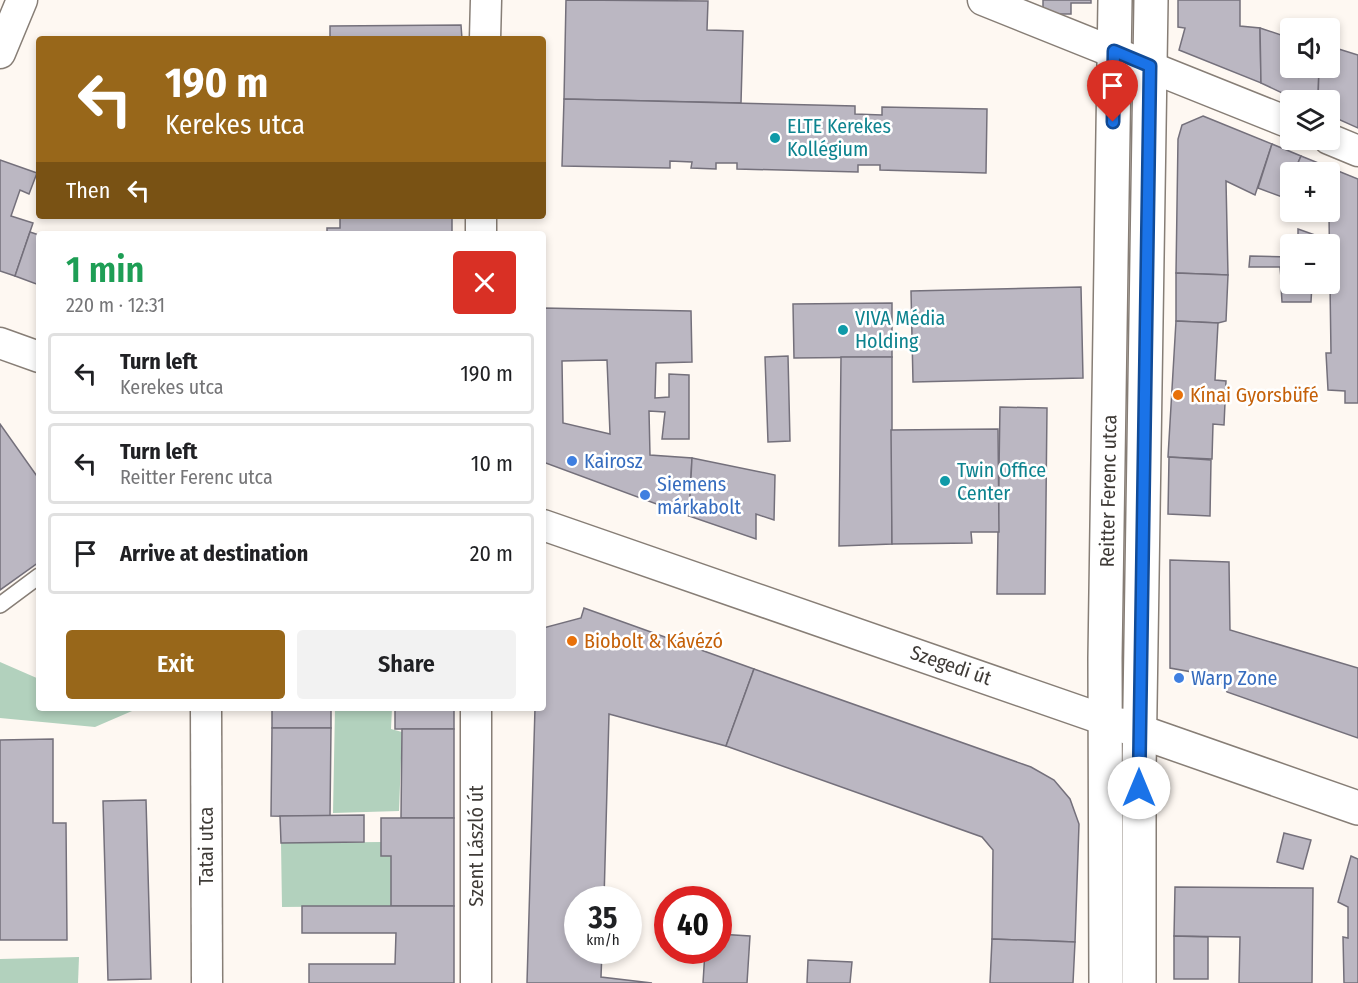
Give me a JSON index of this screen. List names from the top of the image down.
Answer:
{
  "streets": {
    "street": [
      "Reitter Ferenc utca",
      "Szegedi út",
      "Tatai utca",
      "Szent László út"
    ]
  },
  "crossings": [
    ["Reitter Ferenc utca", "Szegedi út"]
  ],
  "places": [
    "ELTE Kerekes Kollégium",
    "VIVA Média Holding",
    "Kínai Gyorsbüfé",
    "Kairosz",
    "Twin Office Center",
    "Siemens márkabolt",
    "Biobolt & Kávézó",
    "Warp Zone"
  ],
  "page": {
    "map_buttons": ["+", "−"],
    "turn": ["190 m", "Kerekes utca"],
    "then": "Then",
    "heading": ["1 min", "220 m · 12:31"],
    "list": [
      {
        "name": "Turn left",
        "note": "Kerekes utca",
        "value": "190 m"
      },
      {
        "name": "Turn left",
        "note": "Reitter Ferenc utca",
        "value": "10 m"
      },
      {
        "name": "Arrive at destination",
        "value": "20 m"
      }
    ],
    "buttons": ["Exit", "Share"],
    "speed": "35 km/h",
    "limit": "40"
  }
}
